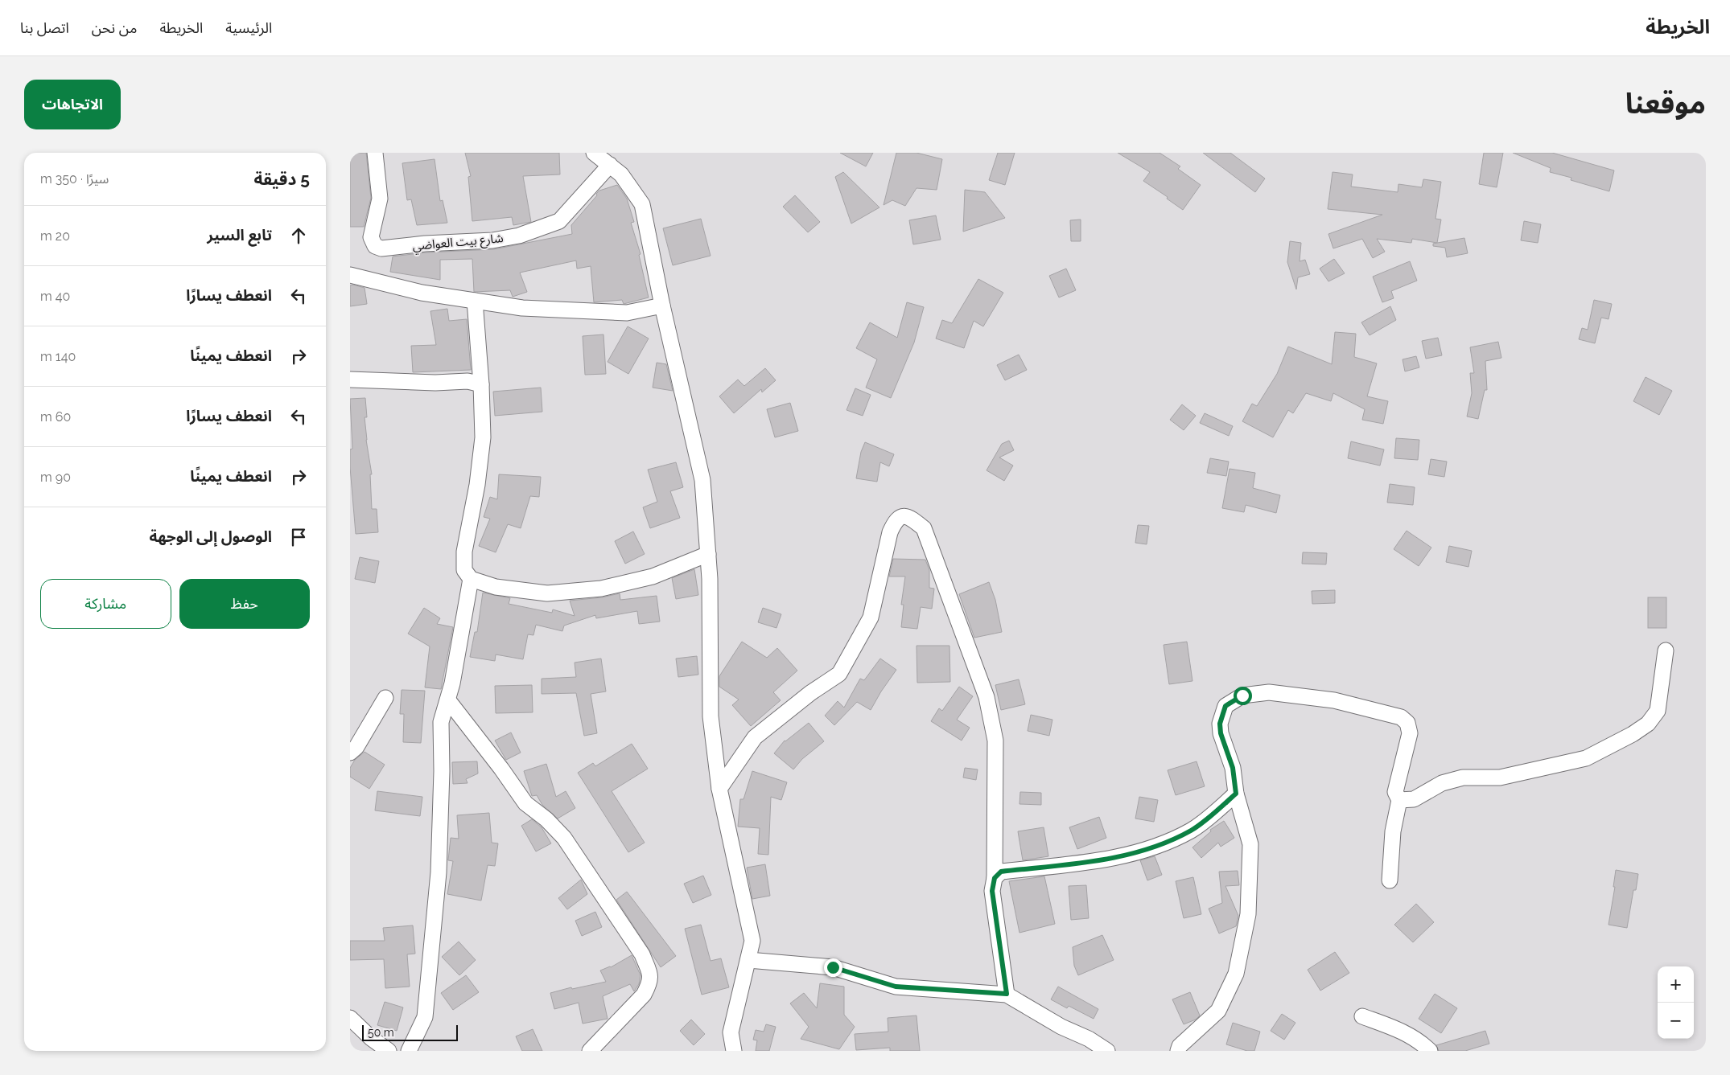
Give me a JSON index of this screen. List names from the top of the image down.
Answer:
{
  "streets": {
    "street": ["شارع بيت العواضي"]
  },
  "scale_bar": "50 m",
  "page": {
    "header": "الخريطة",
    "nav": [
      "الرئيسية",
      "الخريطة",
      "من نحن",
      "اتصل بنا"
    ],
    "title": "موقعنا",
    "buttons": [
      "الاتجاهات",
      ["حفظ", "مشاركة"]
    ],
    "heading": ["5 دقيقة", "سيرًا · 350 m"],
    "list": [
      ["تابع السير", "20 m"],
      ["انعطف يسارًا", "40 m"],
      ["انعطف يمينًا", "140 m"],
      ["انعطف يسارًا", "60 m"],
      ["انعطف يمينًا", "90 m"],
      "الوصول إلى الوجهة"
    ],
    "map_buttons": ["+", "−"],
    "scale": "50 m"
  }
}
